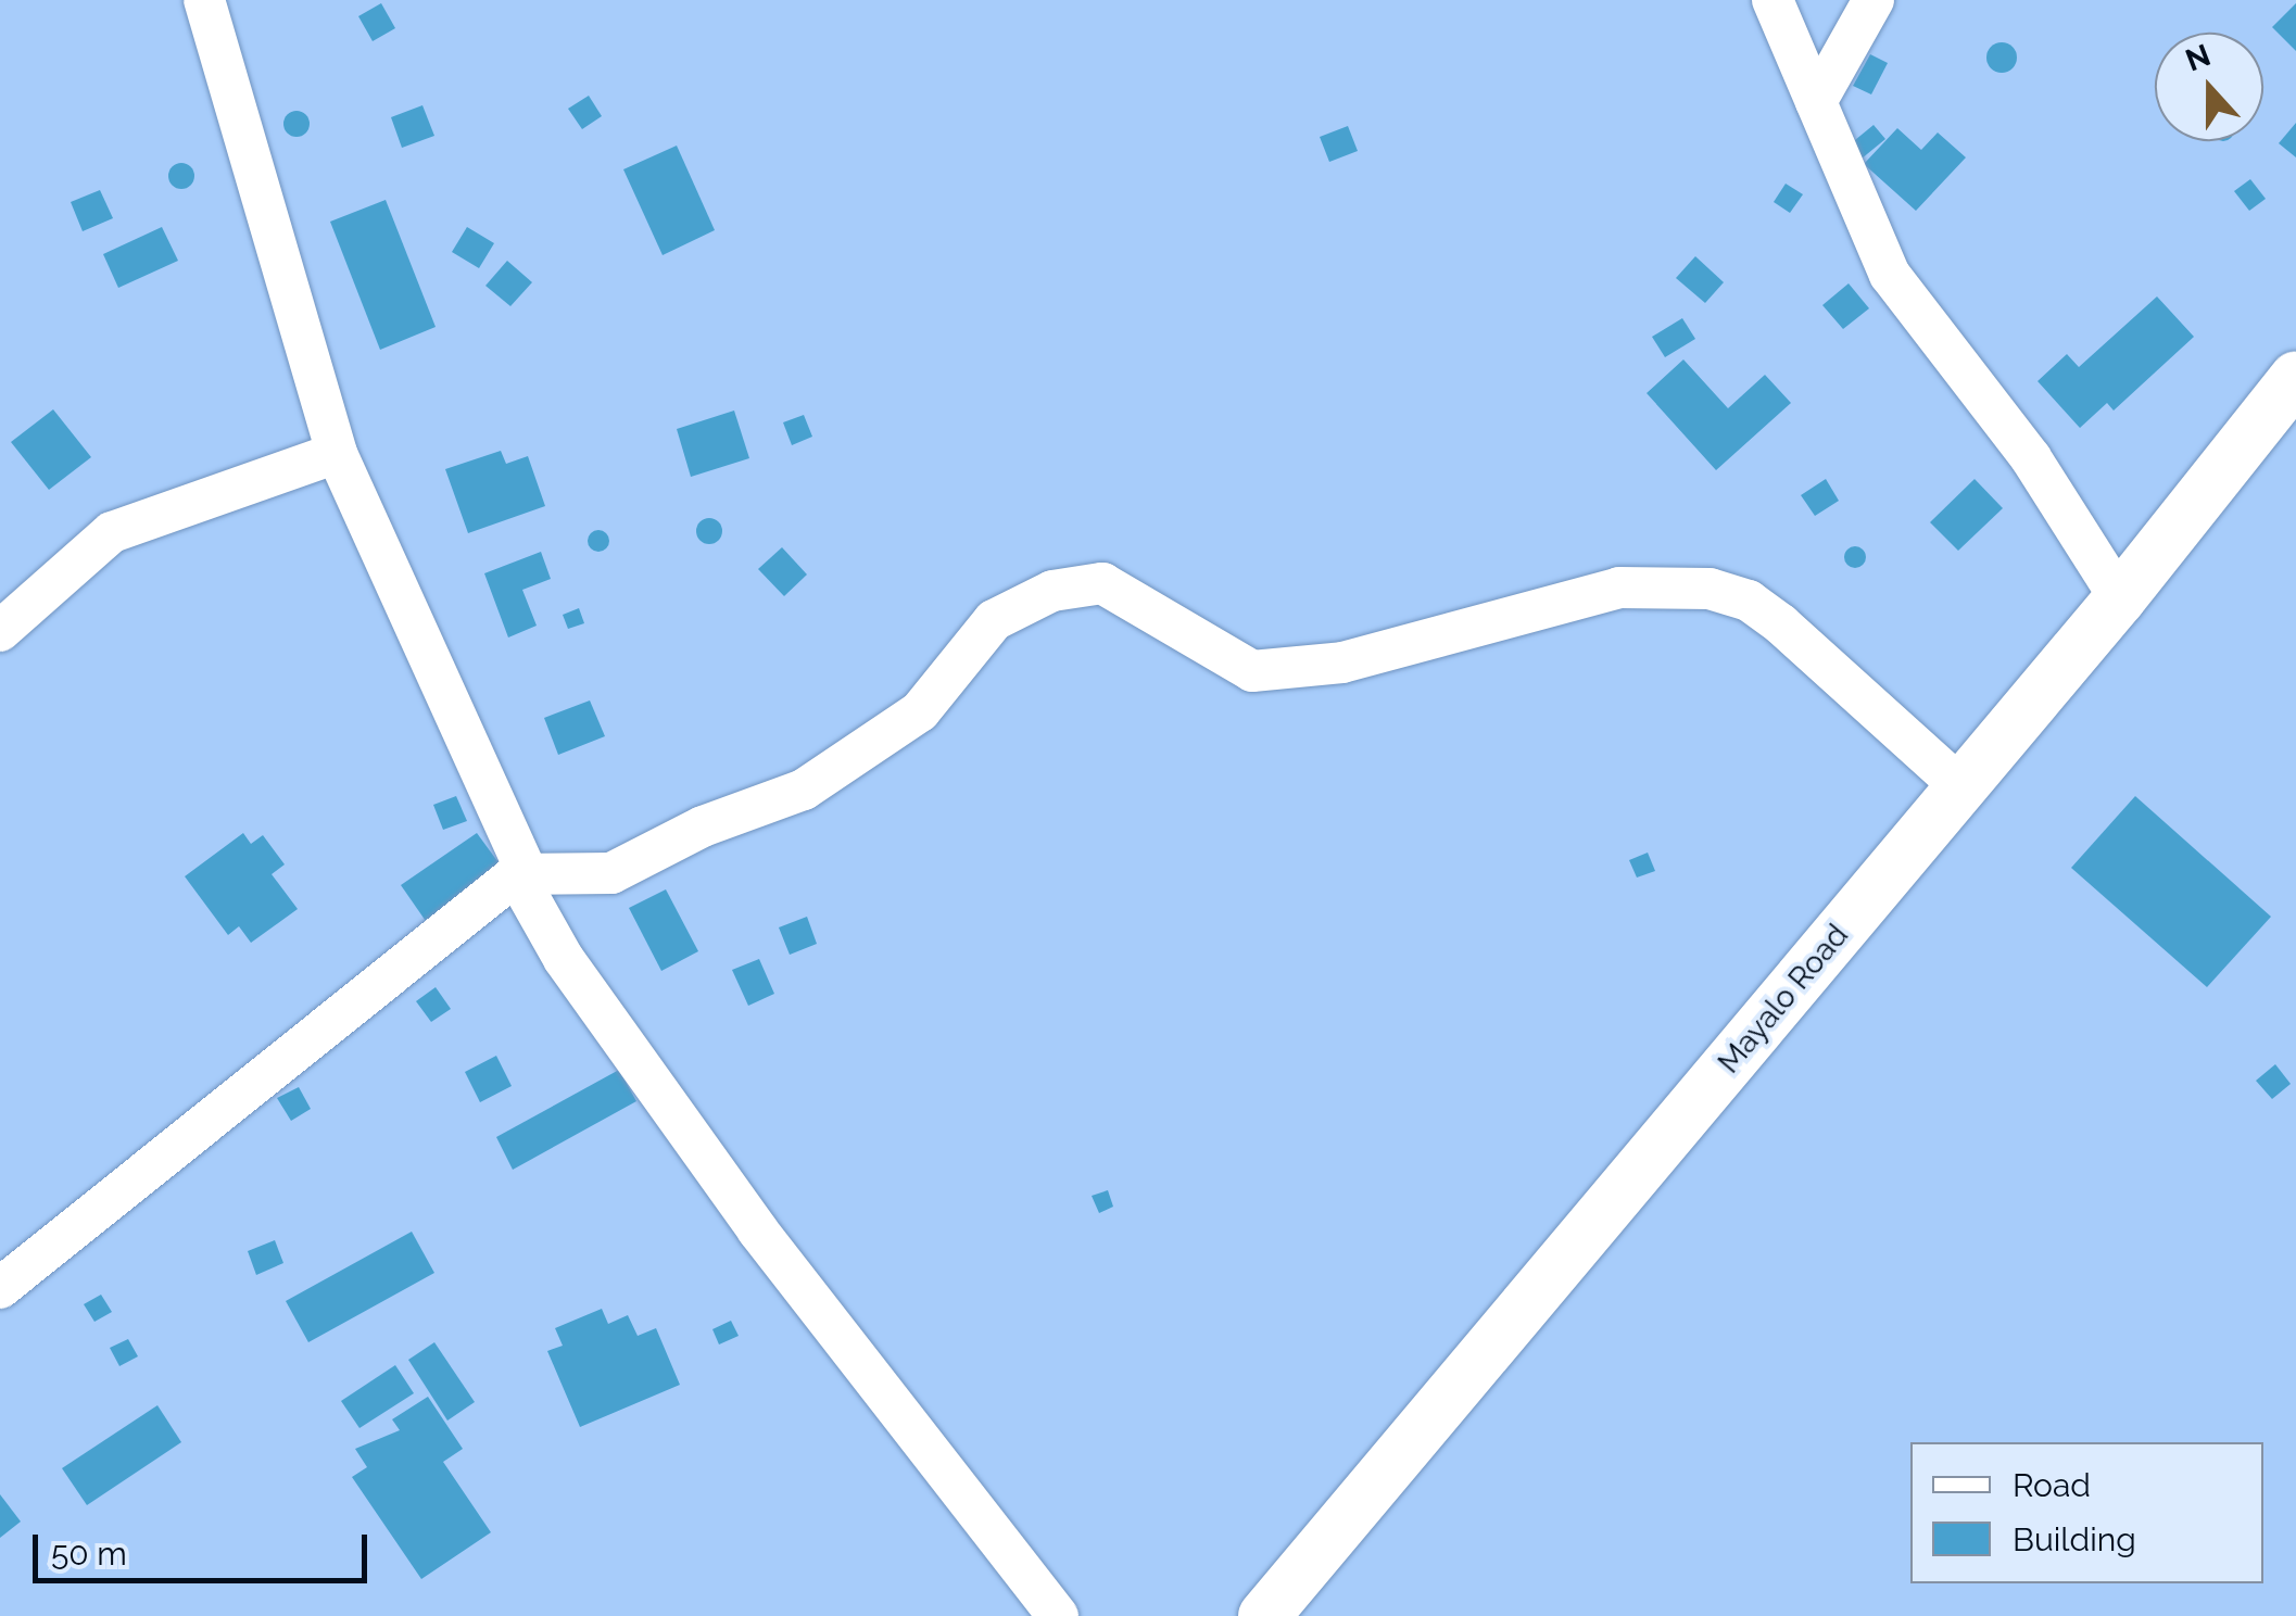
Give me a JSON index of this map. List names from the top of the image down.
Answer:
{
  "streets": {
    "street": ["Mayalo Road"]
  },
  "legend": ["Road", "Building"],
  "scale_bar": "50 m",
  "north": "top"
}
